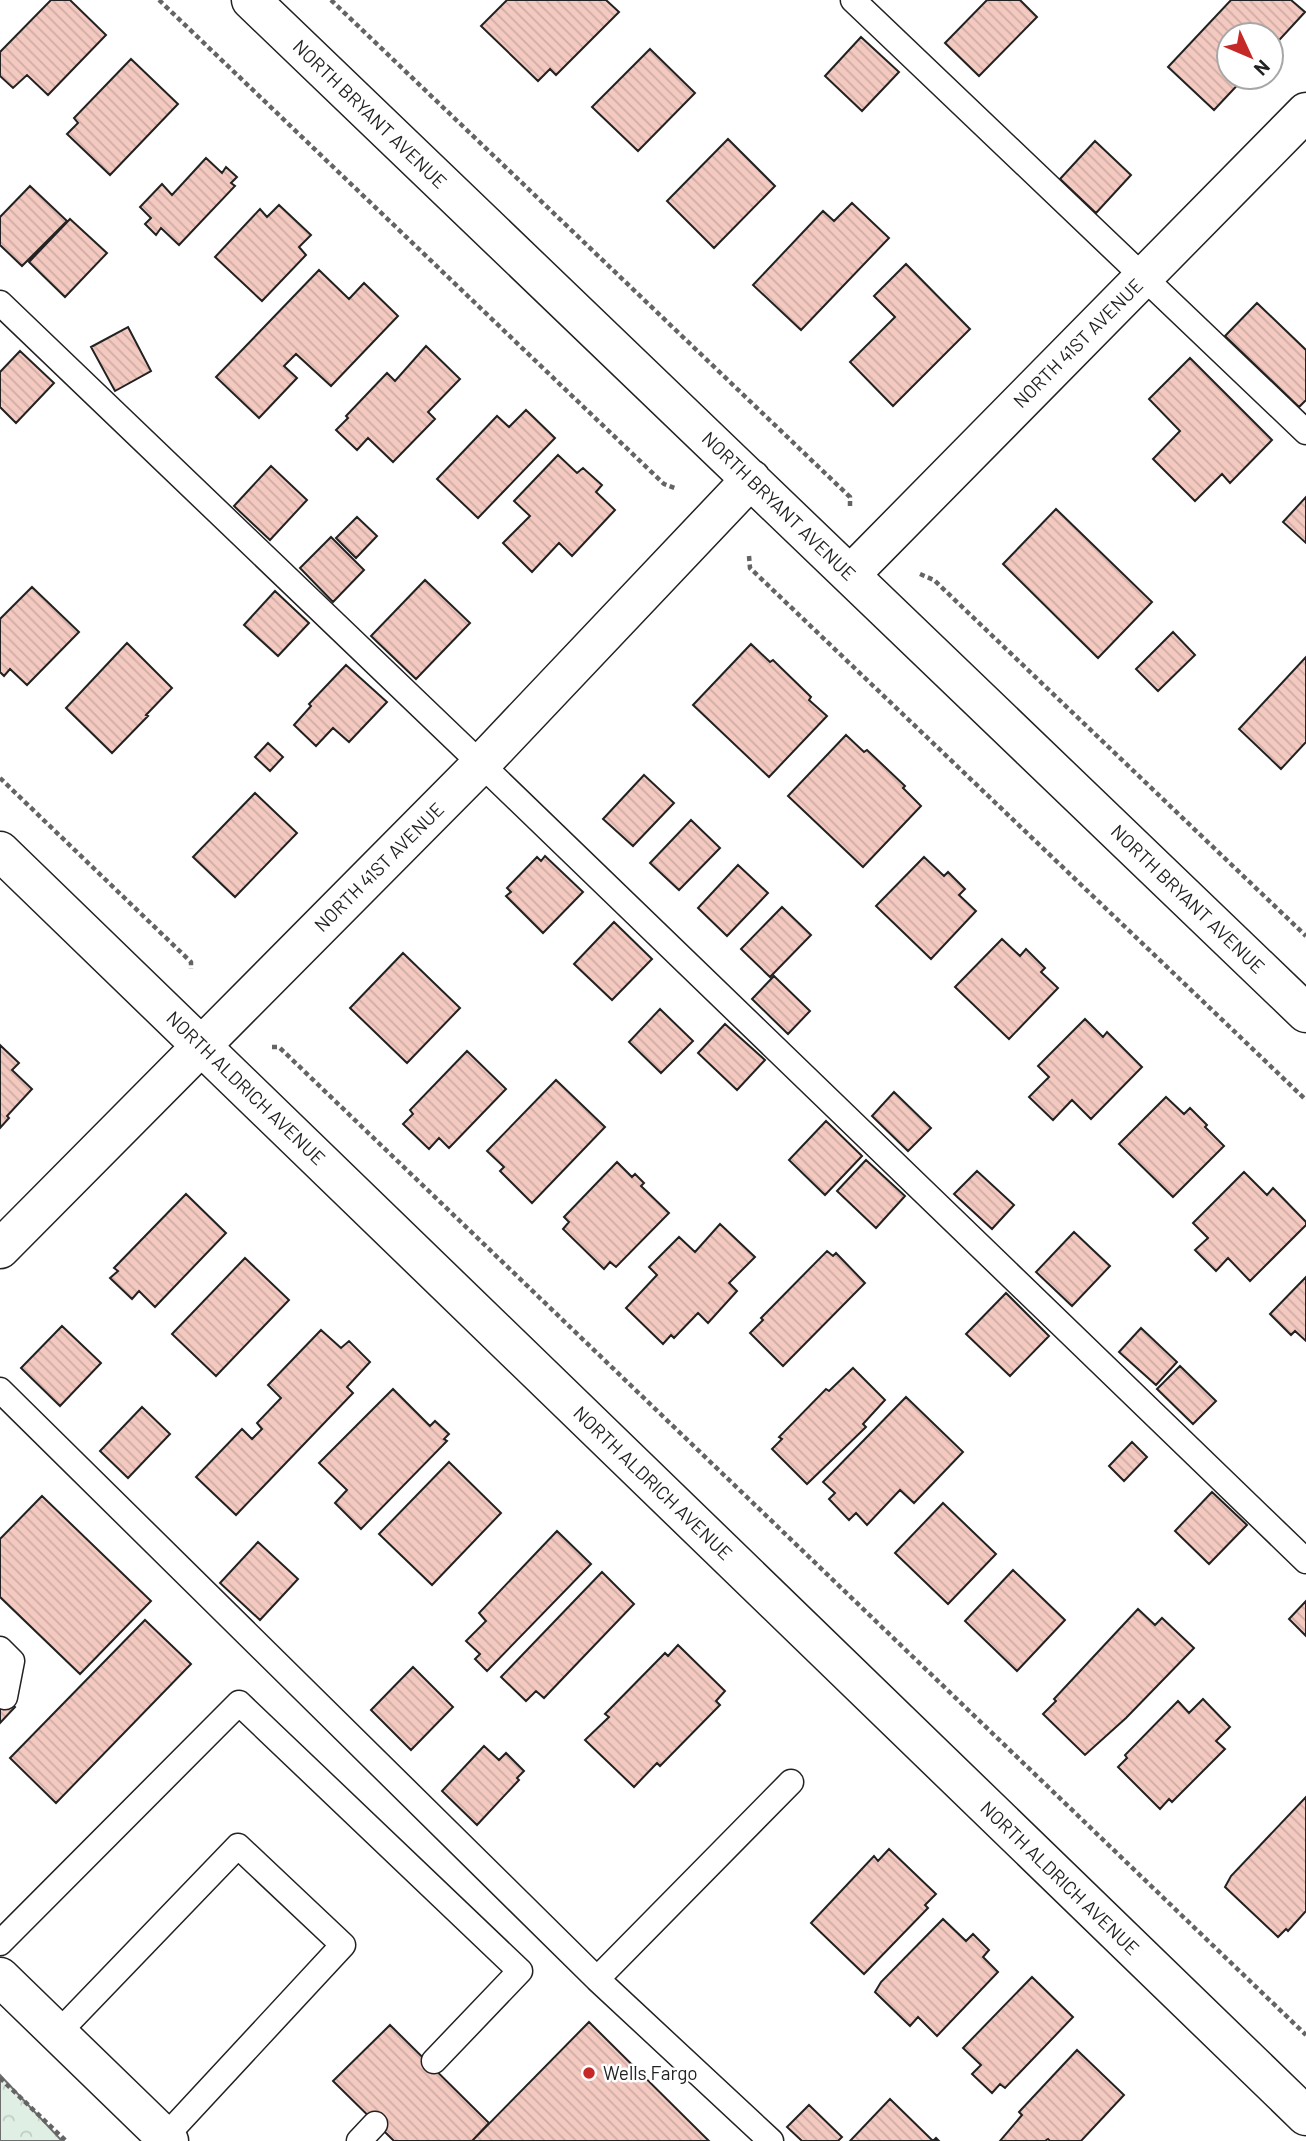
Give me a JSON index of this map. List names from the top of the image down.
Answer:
{
  "streets": {
    "street": ["NORTH BRYANT AVENUE", "NORTH 41ST AVENUE", "NORTH ALDRICH AVENUE"]
  },
  "crossings": [
    ["NORTH BRYANT AVENUE", "NORTH 41ST AVENUE"],
    ["NORTH 41ST AVENUE", "NORTH ALDRICH AVENUE"]
  ],
  "places": ["Wells Fargo"],
  "north": "bottom right"
}
